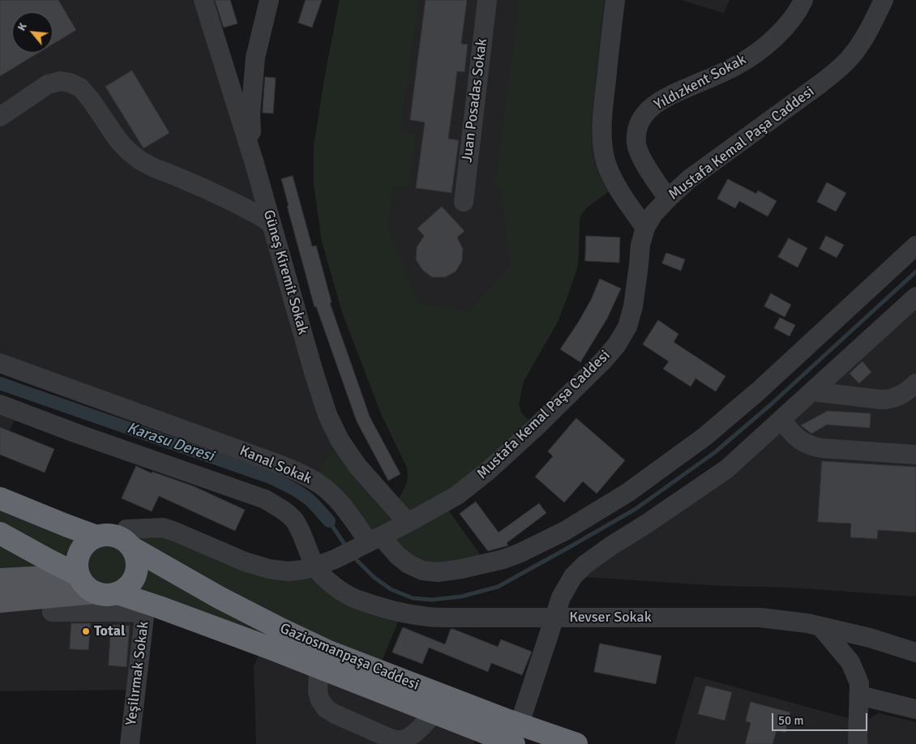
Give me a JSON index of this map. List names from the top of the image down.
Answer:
{
  "streets": {
    "highway": ["Gaziosmanpaşa Caddesi"],
    "street": [
      "Yıldızkent Sokak",
      "Juan Posadas Sokak",
      "Mustafa Kemal Paşa Caddesi",
      "Güneş Kiremit Sokak",
      "Kanal Sokak",
      "Kevser Sokak",
      "Yeşilırmak Sokak"
    ]
  },
  "crossings": [
    ["Yıldızkent Sokak", "Mustafa Kemal Paşa Caddesi"],
    ["Mustafa Kemal Paşa Caddesi", "Güneş Kiremit Sokak"],
    ["Mustafa Kemal Paşa Caddesi", "Kanal Sokak"],
    ["Mustafa Kemal Paşa Caddesi", "Kevser Sokak"],
    ["Mustafa Kemal Paşa Caddesi", "Gaziosmanpaşa Caddesi"],
    ["Gaziosmanpaşa Caddesi", "Yeşilırmak Sokak"]
  ],
  "water": ["Karasu Deresi"],
  "places": ["Total"],
  "scale_bar": "50 m",
  "north": "top left"
}
